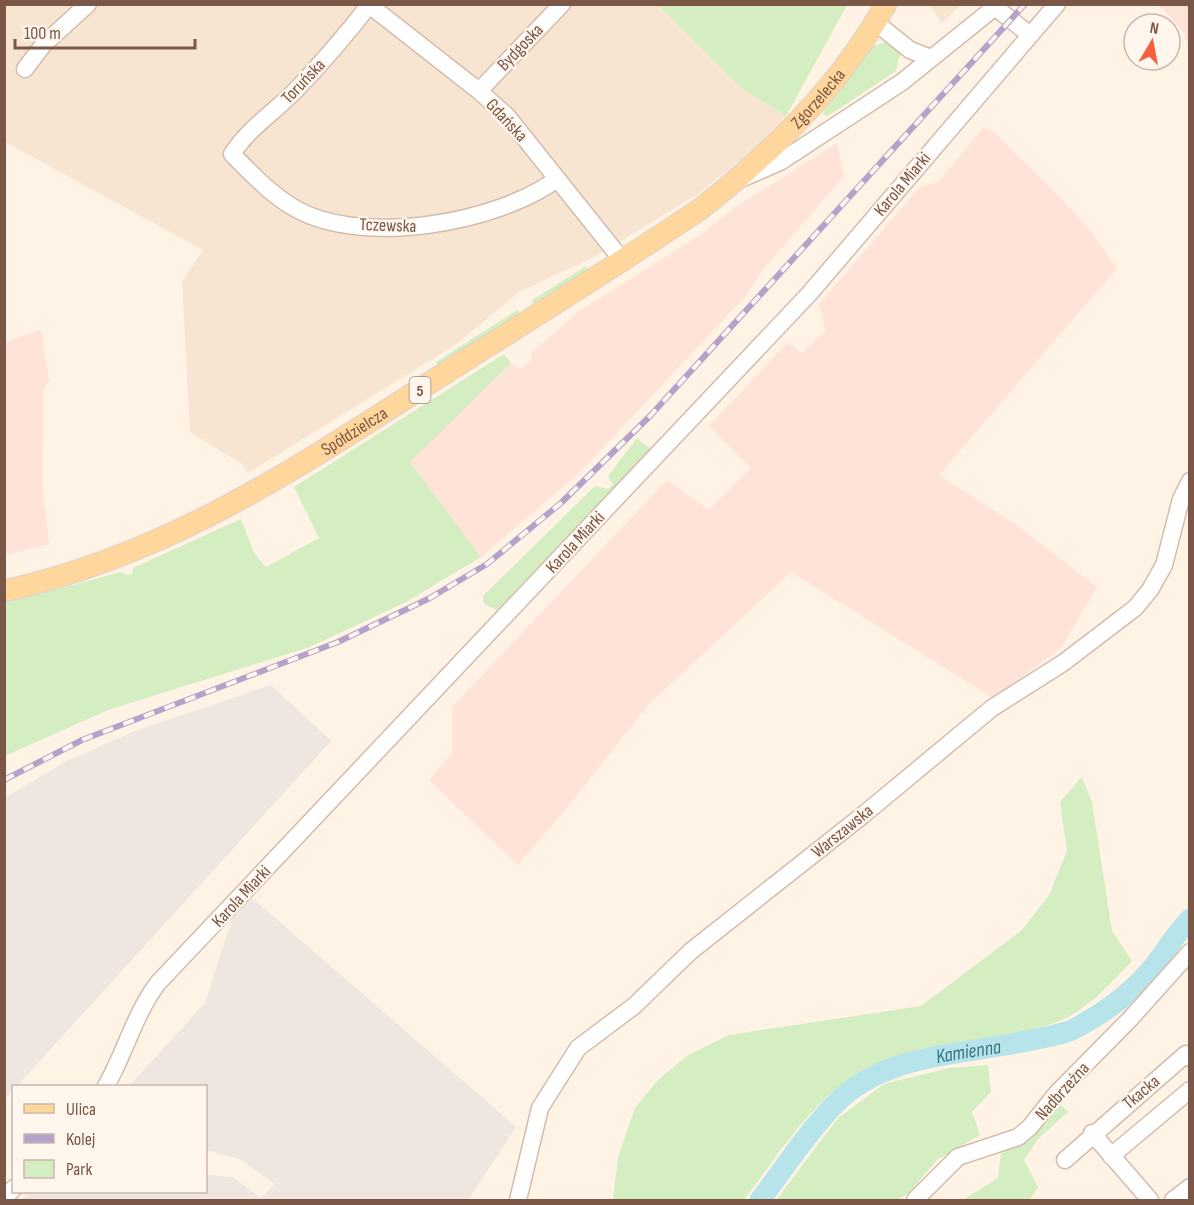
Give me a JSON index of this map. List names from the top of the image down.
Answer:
{
  "streets": {
    "main road": ["Zgorzelecka", "5", "Spółdzielcza"],
    "street": [
      "Bydgoska",
      "Toruńska",
      "Gdańska",
      "Karola Miarki",
      "Tczewska",
      "Warszawska",
      "Nadbrzeżna",
      "Tkacka"
    ]
  },
  "crossings": [
    ["Bydgoska", "Gdańska"],
    ["Toruńska", "Gdańska"],
    ["Toruńska", "Tczewska"],
    ["Zgorzelecka", "Spółdzielcza"],
    ["Gdańska", "Tczewska"],
    ["Gdańska", "Spółdzielcza"]
  ],
  "water": ["Kamienna"],
  "legend": ["Ulica", "Kolej", "Park"],
  "scale_bar": "100 m",
  "north": "top"
}
